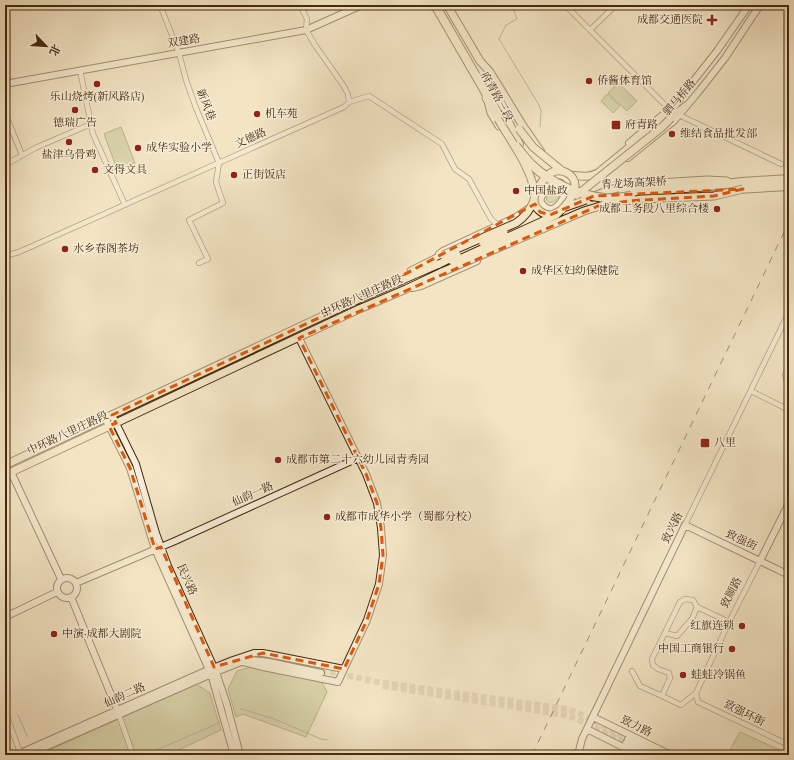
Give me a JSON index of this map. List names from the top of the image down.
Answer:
{
  "streets": {
    "highway": ["青龙场高架桥"],
    "main road": ["府青路三段", "中环路八里庄路段"],
    "street": [
      "双建路",
      "驷马桥路",
      "新风巷",
      "文德路",
      "仙韵一路",
      "致兴路",
      "致强街",
      "民兴路",
      "致顺路",
      "仙韵二路",
      "致强环街",
      "致力路"
    ]
  },
  "crossings": [
    ["双建路", "新风巷"],
    ["府青路三段", "驷马桥路"],
    ["新风巷", "文德路"],
    ["青龙场高架桥", "中环路八里庄路段"],
    ["中环路八里庄路段", "民兴路"],
    ["仙韵一路", "民兴路"],
    ["致兴路", "致强街"],
    ["致兴路", "致力路"],
    ["致强街", "致顺路"],
    ["民兴路", "仙韵二路"],
    ["致顺路", "致强环街"]
  ],
  "places": {
    "health": ["成都交通医院"],
    "other": [
      "侨酱体育馆",
      "乐山烧烤(新风路店)",
      "德瑞广告",
      "机车苑",
      "维结食品批发部",
      "盐津乌骨鸡",
      "成华实验小学",
      "文得文具",
      "正街饭店",
      "中国盐政",
      "成都工务段八里综合楼",
      "水乡春阁茶坊",
      "成华区妇幼保健院",
      "成都市第二十六幼儿园青秀园",
      "成都市成华小学（蜀都分校）",
      "红旗连锁",
      "中演·成都大剧院",
      "中国工商银行",
      "蛙蛙冷锅鱼"
    ],
    "transit": ["府青路", "八里"]
  },
  "north": "bottom right"
}
